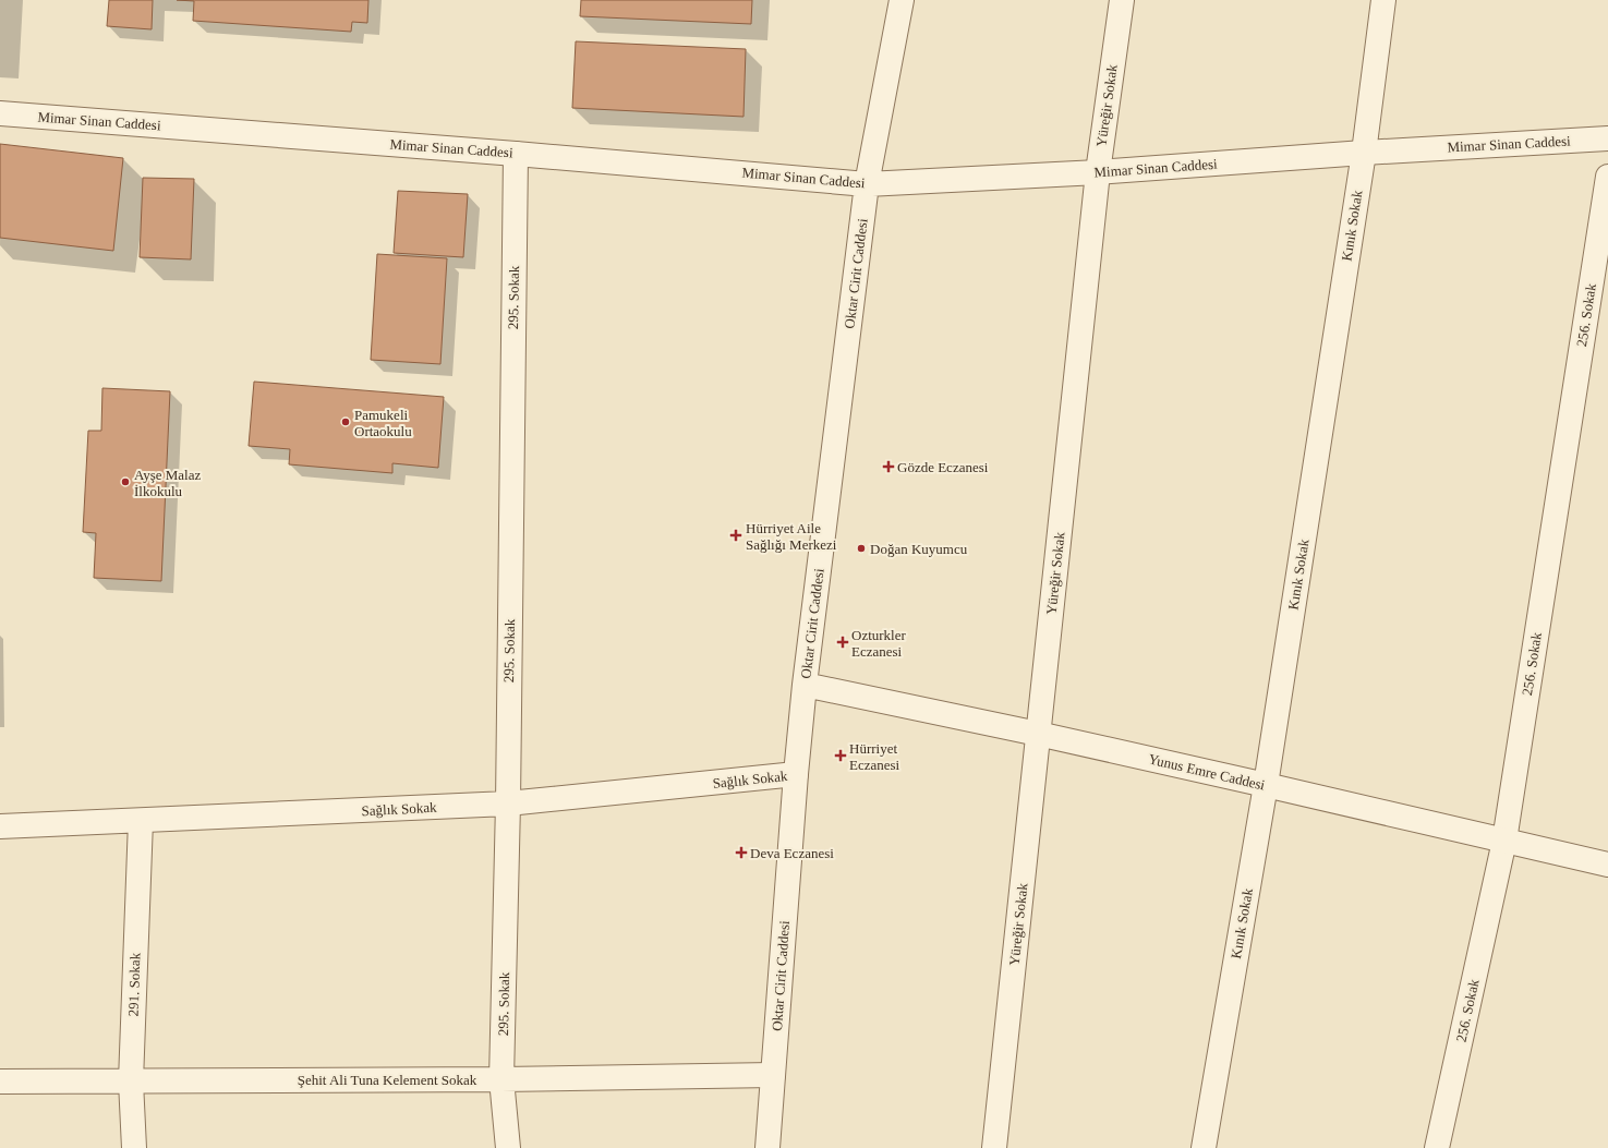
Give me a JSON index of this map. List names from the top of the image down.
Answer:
{
  "streets": {
    "street": [
      "Yüreğir Sokak",
      "Mimar Sinan Caddesi",
      "Kınık Sokak",
      "Oktar Cirit Caddesi",
      "295. Sokak",
      "256. Sokak",
      "Yunus Emre Caddesi",
      "Sağlık Sokak",
      "291. Sokak",
      "Şehit Ali Tuna Kelement Sokak"
    ]
  },
  "crossings": [
    ["Yüreğir Sokak", "Mimar Sinan Caddesi"],
    ["Yüreğir Sokak", "Yunus Emre Caddesi"],
    ["Mimar Sinan Caddesi", "Kınık Sokak"],
    ["Mimar Sinan Caddesi", "Oktar Cirit Caddesi"],
    ["Mimar Sinan Caddesi", "295. Sokak"],
    ["Kınık Sokak", "Yunus Emre Caddesi"],
    ["Oktar Cirit Caddesi", "Yunus Emre Caddesi"],
    ["Oktar Cirit Caddesi", "Sağlık Sokak"],
    ["Oktar Cirit Caddesi", "Şehit Ali Tuna Kelement Sokak"],
    ["295. Sokak", "Sağlık Sokak"],
    ["295. Sokak", "Şehit Ali Tuna Kelement Sokak"],
    ["256. Sokak", "Yunus Emre Caddesi"],
    ["Sağlık Sokak", "291. Sokak"],
    ["291. Sokak", "Şehit Ali Tuna Kelement Sokak"]
  ],
  "places": {
    "other": ["Pamukeli Ortaokulu", "Ayşe Malaz İlkokulu", "Doğan Kuyumcu"],
    "health": [
      "Gözde Eczanesi",
      "Hürriyet Aile Sağlığı Merkezi",
      "Ozturkler Eczanesi",
      "Hürriyet Eczanesi",
      "Deva Eczanesi"
    ]
  }
}
